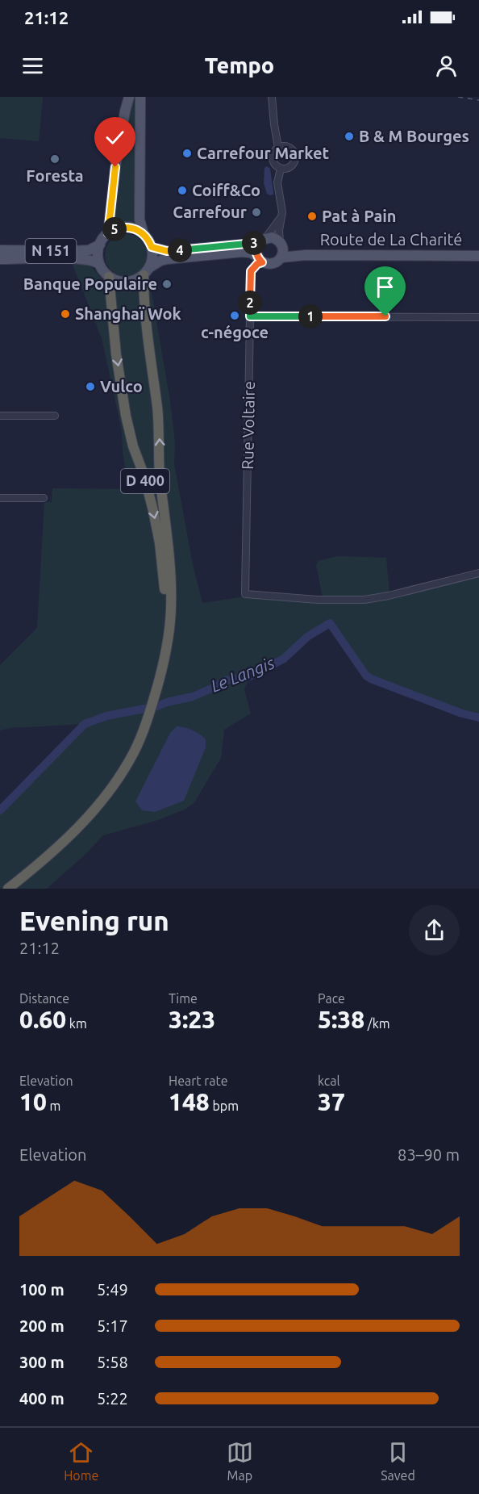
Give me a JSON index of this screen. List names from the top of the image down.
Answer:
{
  "streets": {
    "highway": ["D 400"],
    "main road": ["Route de La Charité", "N 151"],
    "street": ["Rue Voltaire"]
  },
  "crossings": [
    ["Route de La Charité", "Rue Voltaire"],
    ["N 151", "D 400"]
  ],
  "water": ["Le Langis"],
  "places": [
    "B & M Bourges",
    "Carrefour Market",
    "Foresta",
    "Coiff&Co",
    "Carrefour",
    "Pat à Pain",
    "Banque Populaire",
    "Shanghaï Wok",
    "c-négoce",
    "Vulco"
  ],
  "page": {
    "status": "21:12",
    "header": "Tempo",
    "pins": [
      "5",
      "3",
      "4",
      "2",
      "1"
    ],
    "heading": ["Evening run", "21:12"],
    "stats": [
      ["Distance", "0.60 km"],
      ["Time", "3:23"],
      ["Pace", "5:38 /km"],
      ["Elevation", "10 m"],
      ["Heart rate", "148 bpm"],
      ["kcal", "37"]
    ],
    "chart": ["Elevation", "83–90 m"],
    "list": [
      {
        "name": "100 m",
        "note": "5:49"
      },
      {
        "name": "200 m",
        "note": "5:17"
      },
      {
        "name": "300 m",
        "note": "5:58"
      },
      {
        "name": "400 m",
        "note": "5:22"
      }
    ],
    "tabs": ["Home", "Map", "Saved"]
  }
}
